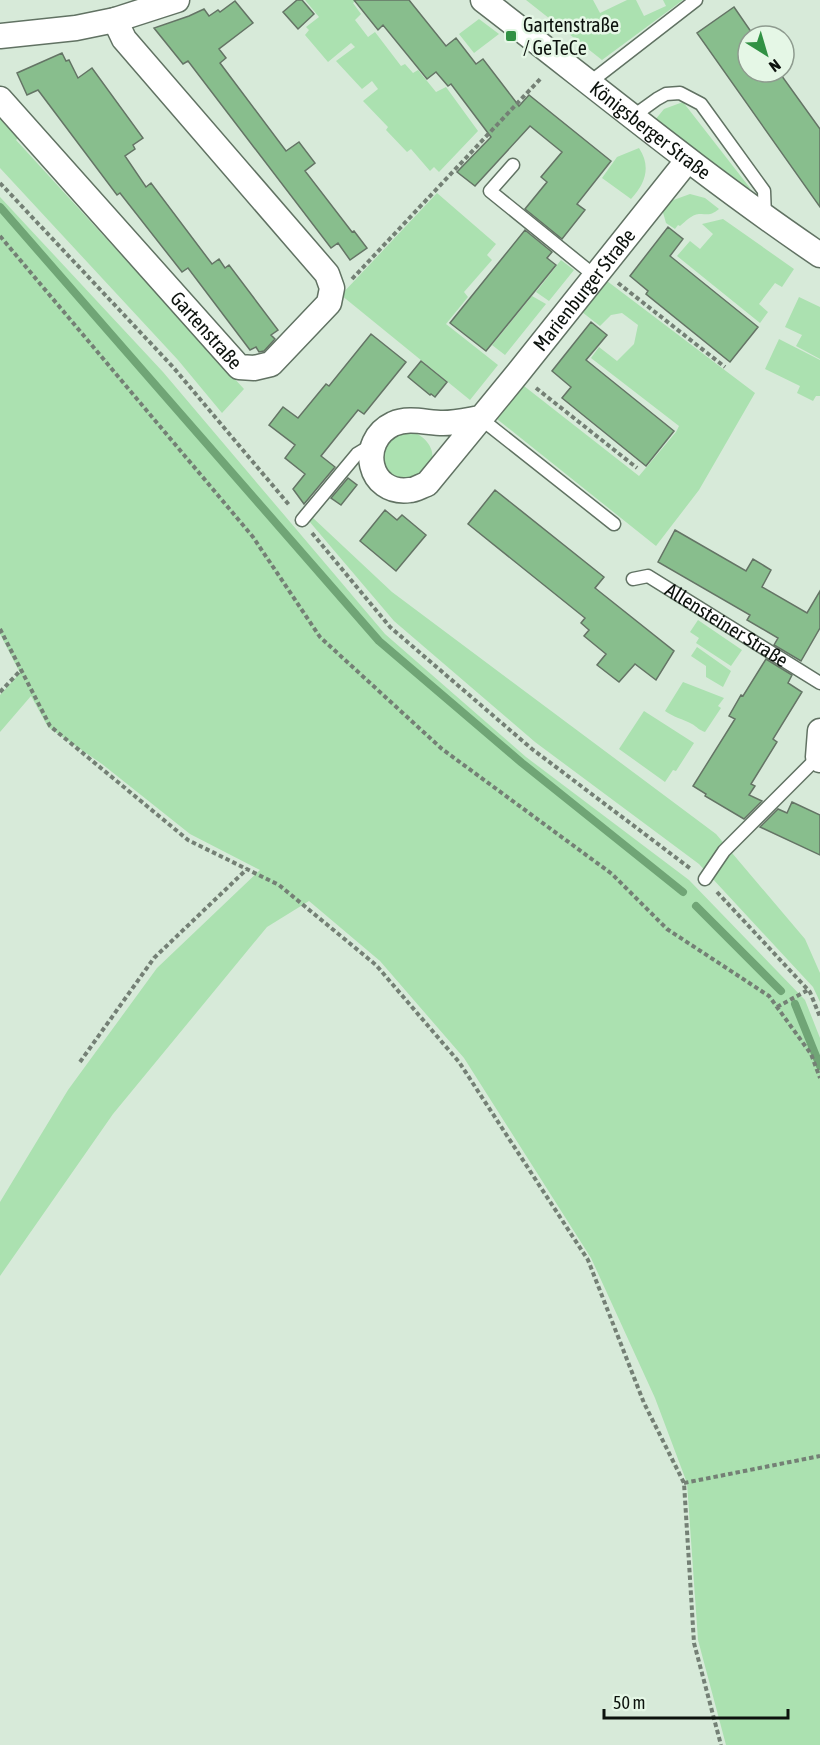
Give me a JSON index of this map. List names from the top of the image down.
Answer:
{
  "streets": {
    "street": ["Königsberger Straße", "Marienburger Straße", "Gartenstraße"],
    "lane": ["Allensteiner Straße"]
  },
  "crossings": [
    ["Königsberger Straße", "Marienburger Straße"]
  ],
  "places": {
    "transit": ["Gartenstraße / GeTeCe"]
  },
  "scale_bar": "50 m",
  "north": "bottom right"
}
